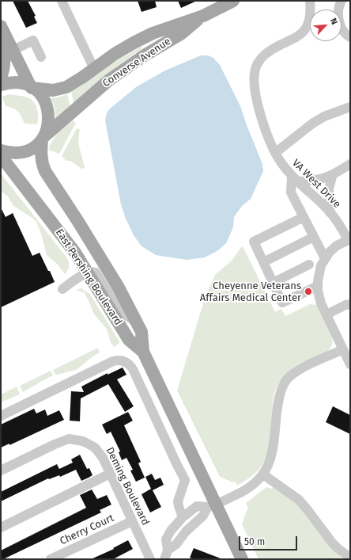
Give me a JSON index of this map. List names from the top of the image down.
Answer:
{
  "streets": {
    "main road": ["Converse Avenue", "East Pershing Boulevard"],
    "street": ["VA West Drive", "Deming Boulevard", "Cherry Court"]
  },
  "crossings": [
    ["Converse Avenue", "East Pershing Boulevard"],
    ["Deming Boulevard", "Cherry Court"]
  ],
  "places": ["Cheyenne Veterans Affairs Medical Center"],
  "scale_bar": "50 m",
  "north": "top right"
}
